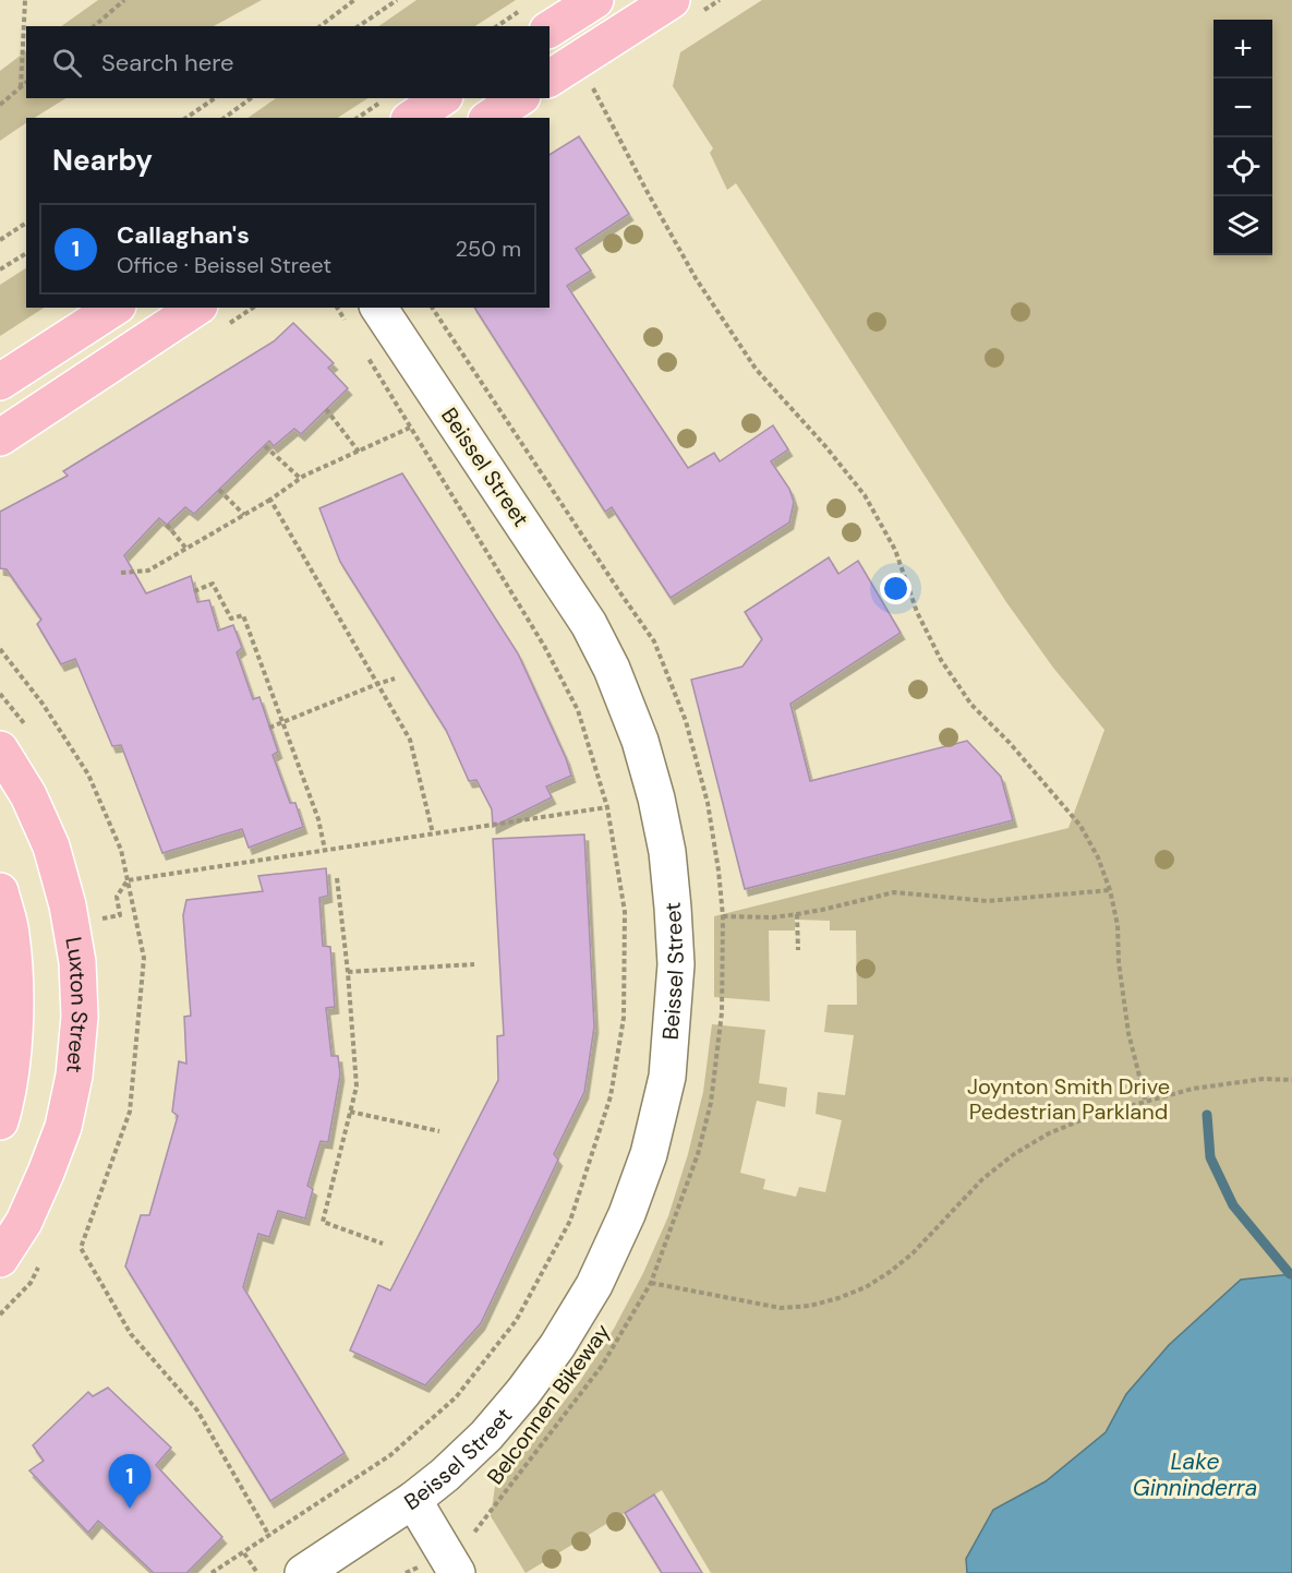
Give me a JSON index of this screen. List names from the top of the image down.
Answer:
{
  "streets": {
    "main road": ["Luxton Street"],
    "street": ["Beissel Street"],
    "path": ["Belconnen Bikeway"]
  },
  "water": ["Lake Ginninderra"],
  "parks": ["Joynton Smith Drive Pedestrian Parkland"],
  "page": {
    "map_buttons": ["+", "−"],
    "search": "Search here",
    "heading": "Nearby",
    "list": [
      {
        "mark": "1",
        "name": "Callaghan's",
        "note": "Office · Beissel Street",
        "value": "250 m"
      }
    ],
    "pins": "1"
  }
}
